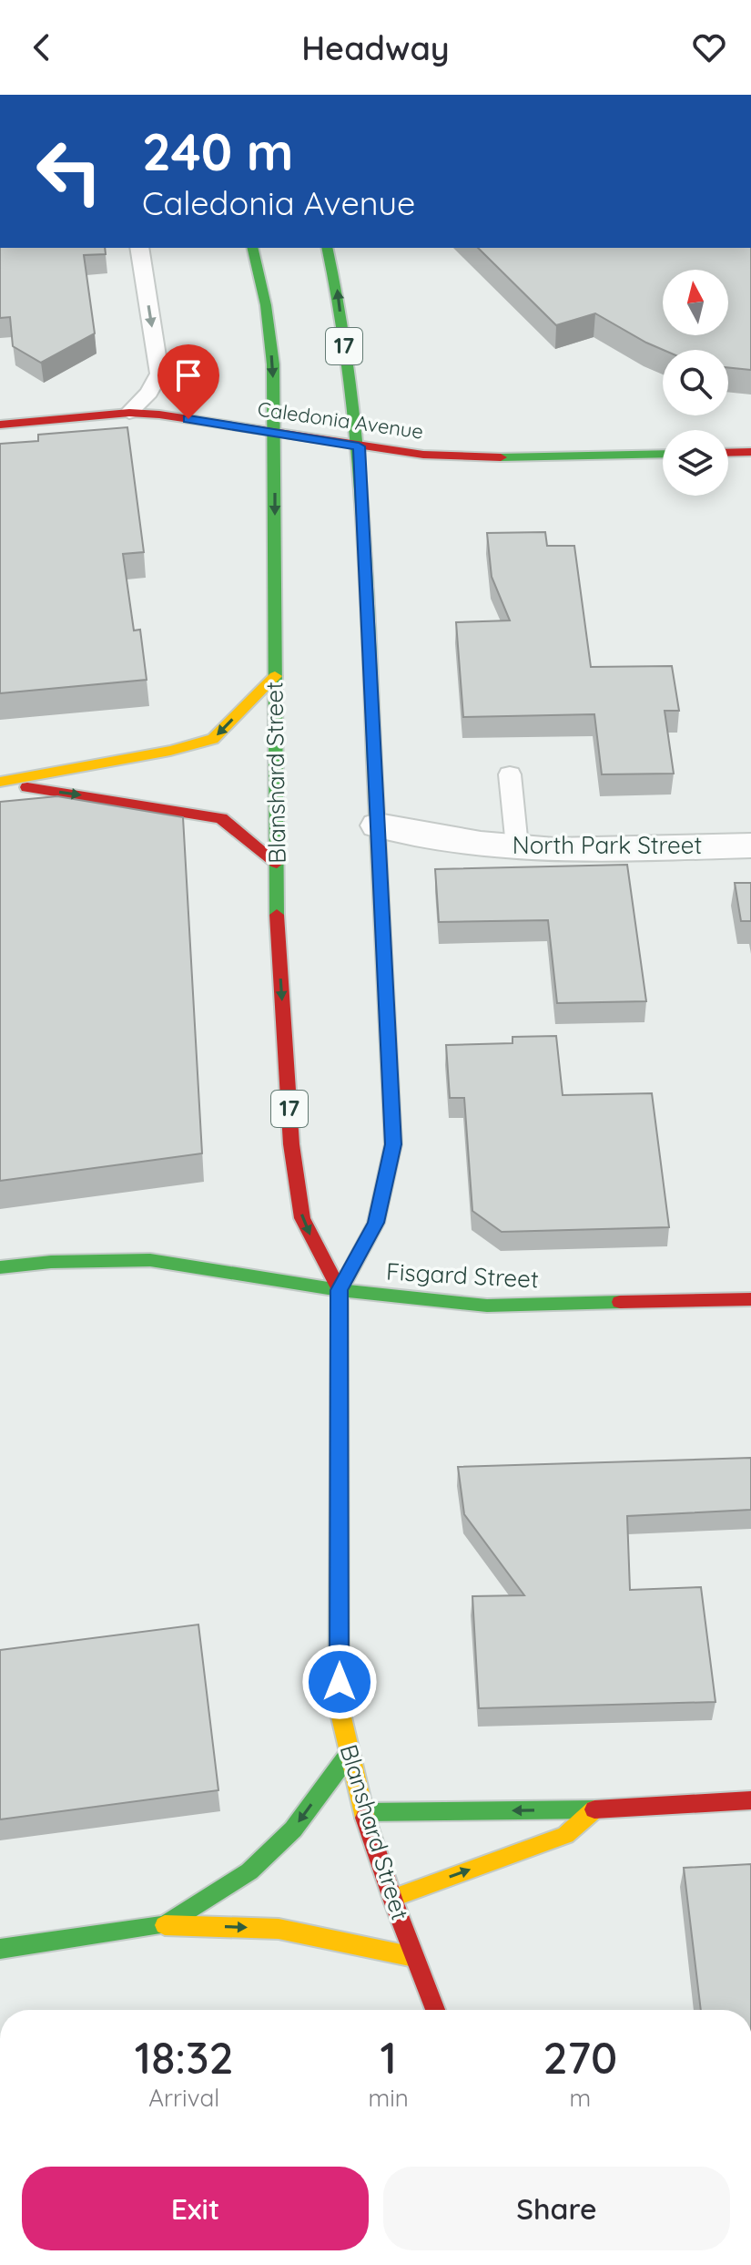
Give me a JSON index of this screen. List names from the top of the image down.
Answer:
{
  "streets": {
    "main road": [
      "17",
      "Caledonia Avenue",
      "Blanshard Street",
      "Fisgard Street"
    ],
    "street": ["North Park Street"]
  },
  "crossings": [
    ["Caledonia Avenue", "Blanshard Street"],
    ["Blanshard Street", "North Park Street"],
    ["Blanshard Street", "Fisgard Street"]
  ],
  "north": "top",
  "page": {
    "header": "Headway",
    "turn": ["240 m", "Caledonia Avenue"],
    "eta": [
      "18:32",
      "Arrival",
      "1",
      "min",
      "270",
      "m"
    ],
    "buttons": ["Exit", "Share"]
  }
}
